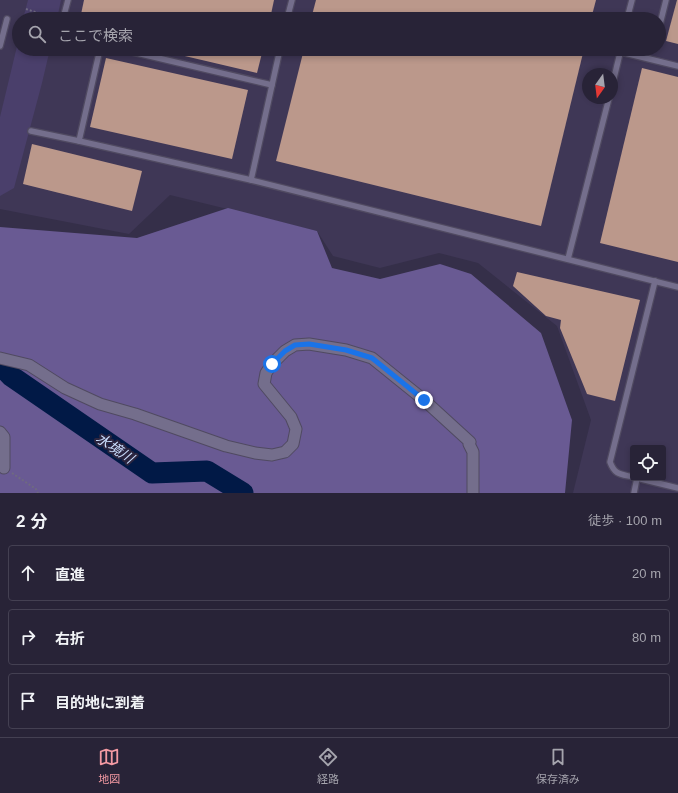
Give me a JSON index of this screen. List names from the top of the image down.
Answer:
{
  "water": ["水境川"],
  "north": "bottom",
  "page": {
    "search": "ここで検索",
    "heading": ["2 分", "徒歩 · 100 m"],
    "list": [
      ["直進", "20 m"],
      ["右折", "80 m"],
      "目的地に到着"
    ],
    "nav": ["地図", "経路", "保存済み"]
  }
}
